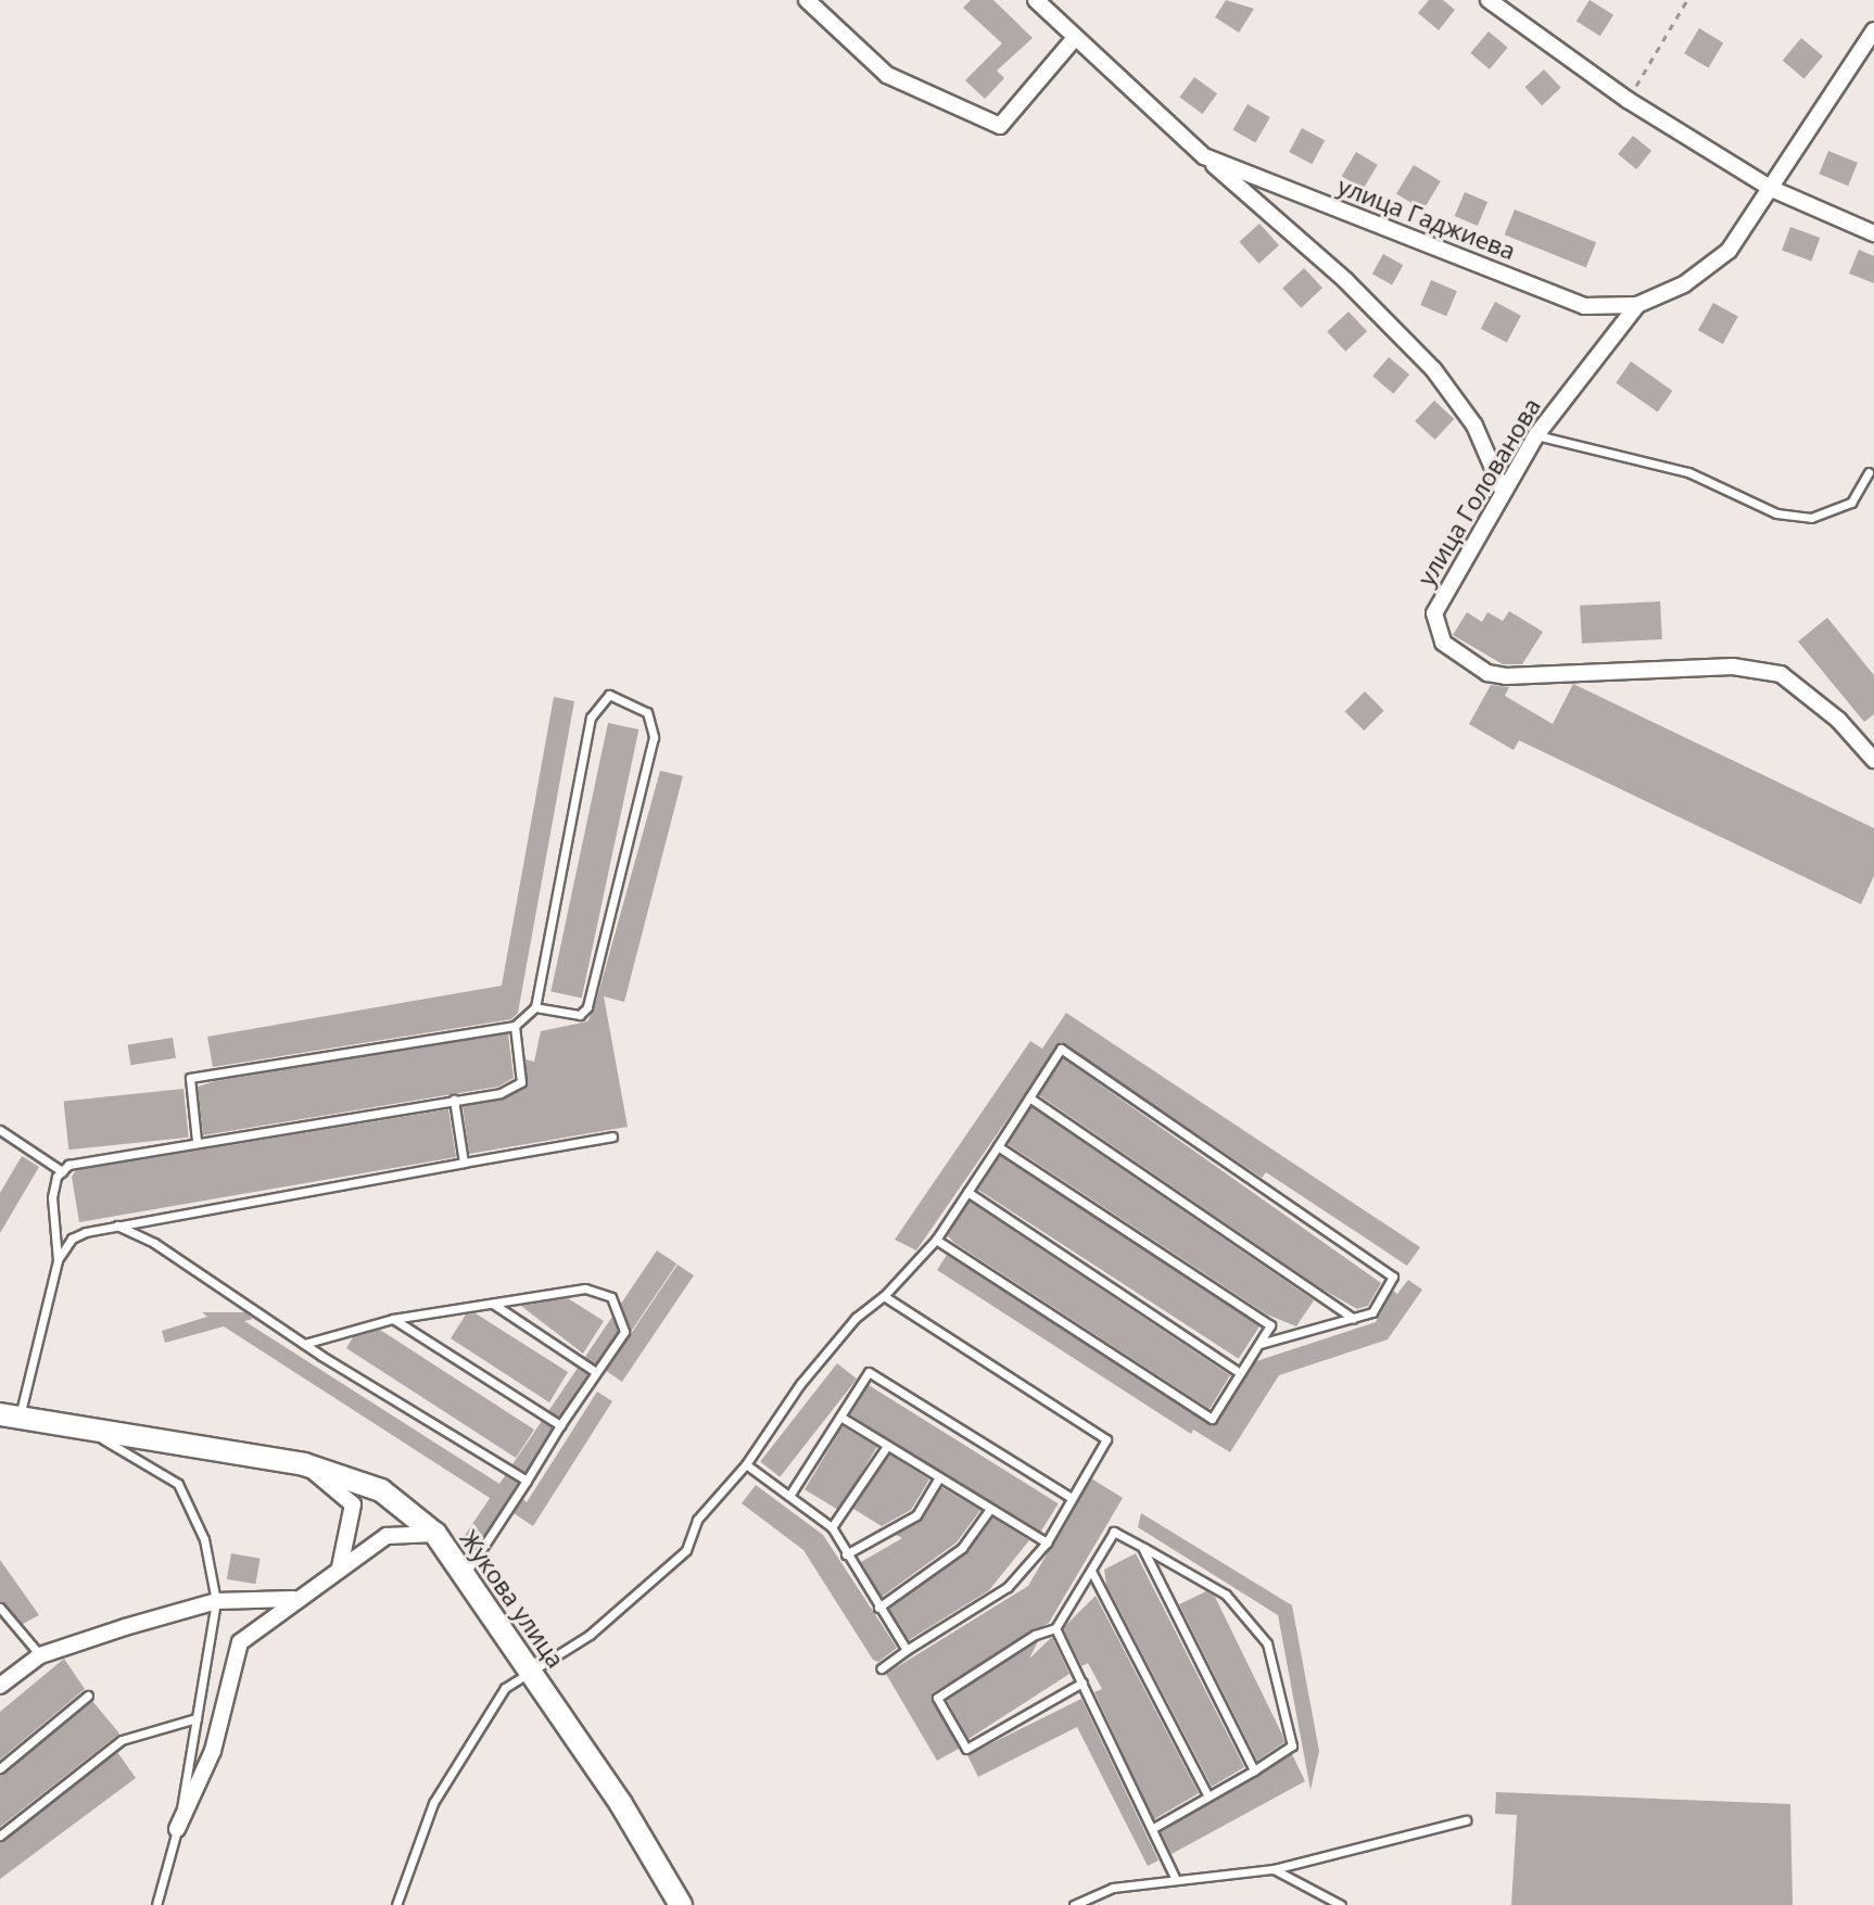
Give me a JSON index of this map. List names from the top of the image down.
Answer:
{
  "streets": {
    "main road": ["Жукова улица"],
    "street": ["улица Гаджиева", "улица Голованова"]
  },
  "crossings": [
    ["улица Гаджиева", "улица Голованова"]
  ]
}
